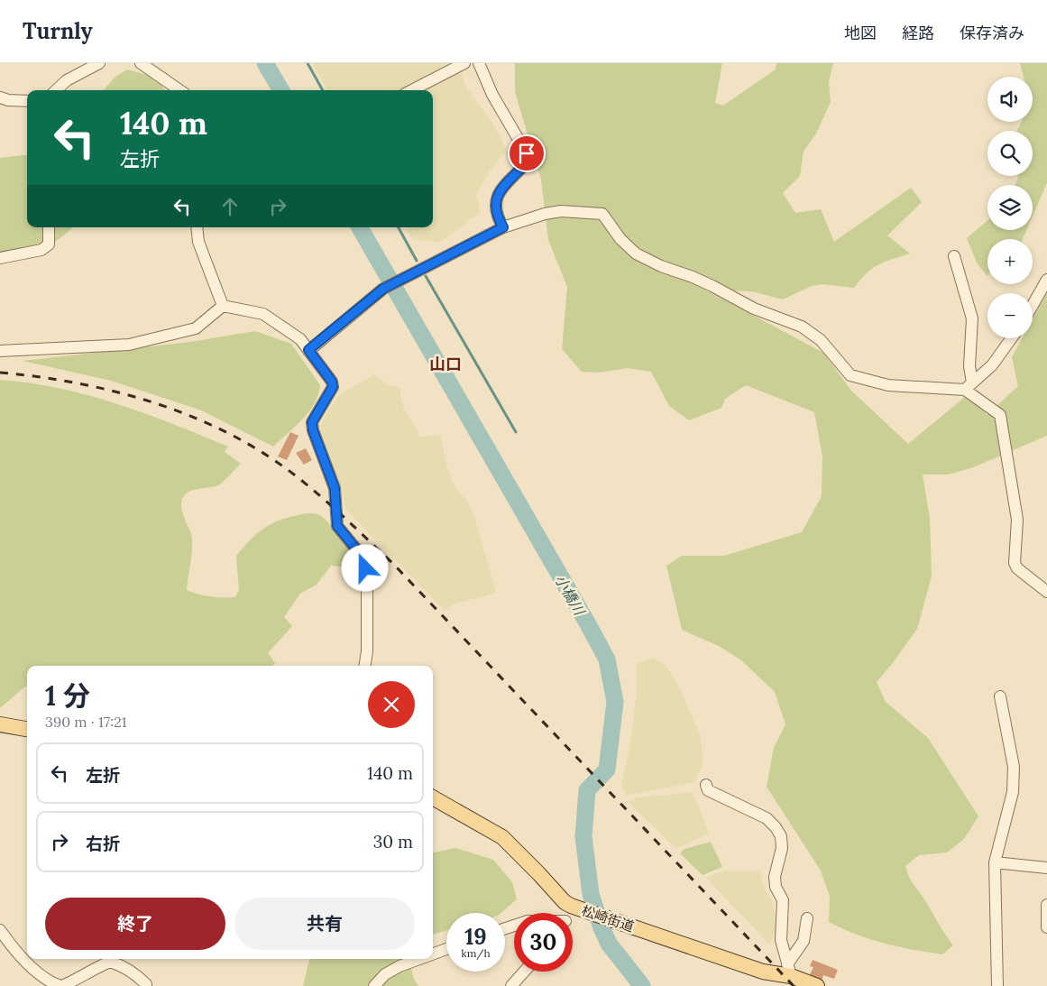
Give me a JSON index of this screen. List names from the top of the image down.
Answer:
{
  "streets": {
    "main road": ["松崎街道"]
  },
  "districts": ["山口"],
  "water": ["小橋川"],
  "page": {
    "header": "Turnly",
    "nav": ["地図", "経路", "保存済み"],
    "map_buttons": ["+", "−"],
    "turn": ["140 m", "左折"],
    "heading": ["1 分", "390 m · 17:21"],
    "list": [
      {
        "name": "左折",
        "value": "140 m"
      },
      {
        "name": "右折",
        "value": "30 m"
      }
    ],
    "buttons": ["終了", "共有"],
    "speed": "19 km/h",
    "limit": "30"
  }
}
